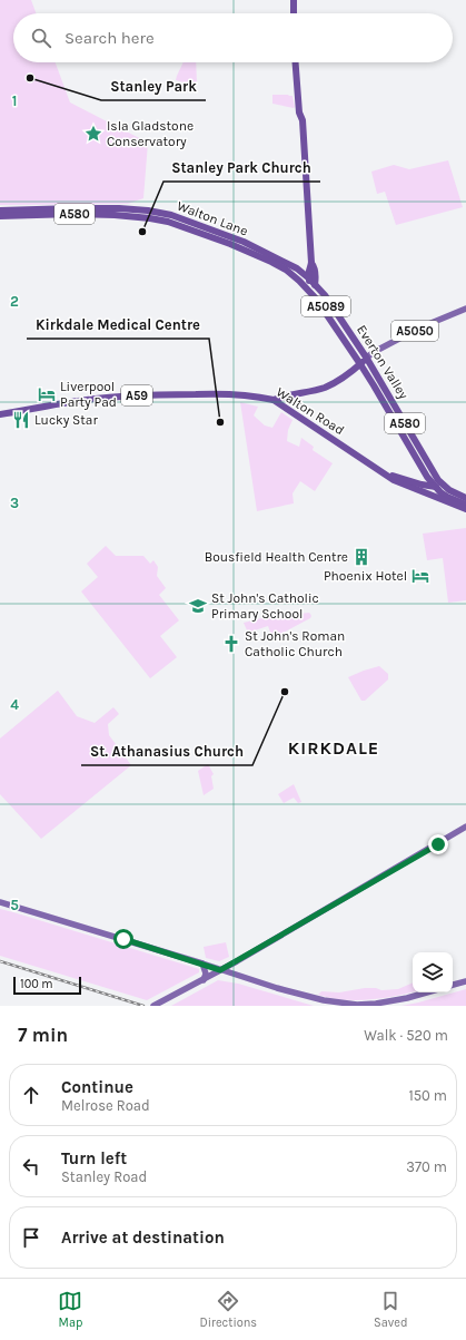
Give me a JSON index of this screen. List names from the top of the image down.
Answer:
{
  "streets": {
    "highway": [
      "A580",
      "Walton Lane",
      "A5089",
      "A5050",
      "Everton Valley",
      "A59",
      "Walton Road"
    ]
  },
  "crossings": [
    ["Walton Lane", "Everton Valley"],
    ["A5089", "Everton Valley"],
    ["A5050", "Everton Valley"],
    ["A5050", "Walton Road"],
    ["Everton Valley", "Walton Road"]
  ],
  "districts": ["KIRKDALE"],
  "places": {
    "other": [
      "Stanley Park",
      "Stanley Park Church",
      "Kirkdale Medical Centre",
      "St. Athanasius Church"
    ],
    "place": ["Isla Gladstone Conservatory"],
    "hotel": ["Liverpool Party Pad", "Phoenix Hotel"],
    "restaurant": ["Lucky Star"],
    "building": ["Bousfield Health Centre"],
    "school or university": ["St John's Catholic Primary School"],
    "church": ["St John's Roman Catholic Church"]
  },
  "scale_bar": "100 m",
  "page": {
    "search": "Search here",
    "scale": "100 m",
    "heading": ["7 min", "Walk · 520 m"],
    "list": [
      ["Continue", "Melrose Road", "150 m"],
      ["Turn left", "Stanley Road", "370 m"],
      "Arrive at destination"
    ],
    "nav": ["Map", "Directions", "Saved"]
  },
  "grid": {
    "rows": [
      "1",
      "2",
      "3",
      "4",
      "5"
    ]
  }
}
